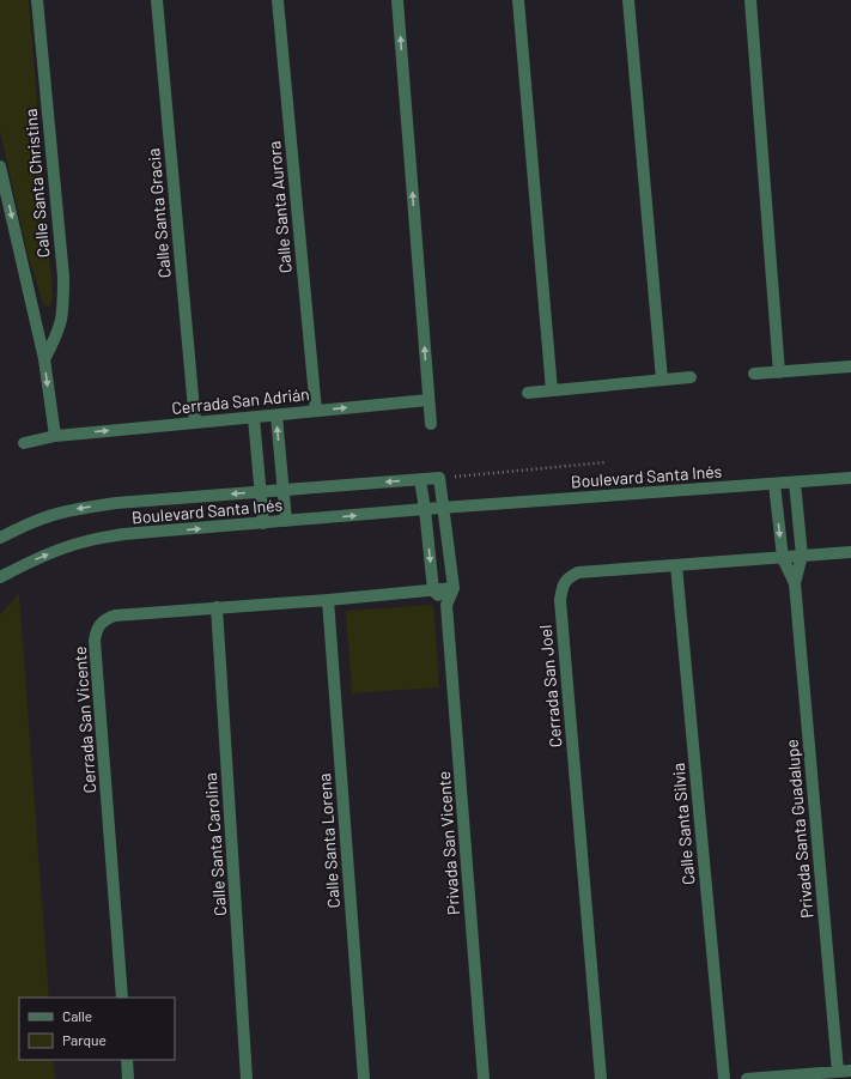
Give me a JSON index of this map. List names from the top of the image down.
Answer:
{
  "streets": {
    "street": [
      "Calle Santa Christina",
      "Calle Santa Aurora",
      "Calle Santa Gracia",
      "Cerrada San Adrián",
      "Boulevard Santa Inés",
      "Cerrada San Joel",
      "Cerrada San Vicente",
      "Calle Santa Silvia",
      "Privada Santa Guadalupe",
      "Calle Santa Lorena",
      "Privada San Vicente",
      "Calle Santa Carolina"
    ]
  },
  "crossings": [
    ["Calle Santa Aurora", "Cerrada San Adrián"],
    ["Calle Santa Gracia", "Cerrada San Adrián"],
    ["Boulevard Santa Inés", "Privada Santa Guadalupe"],
    ["Cerrada San Joel", "Calle Santa Silvia"],
    ["Cerrada San Joel", "Privada Santa Guadalupe"],
    ["Cerrada San Vicente", "Calle Santa Lorena"],
    ["Cerrada San Vicente", "Privada San Vicente"],
    ["Cerrada San Vicente", "Calle Santa Carolina"]
  ],
  "one_way": ["Cerrada San Adrián"],
  "legend": ["Calle", "Parque"]
}
